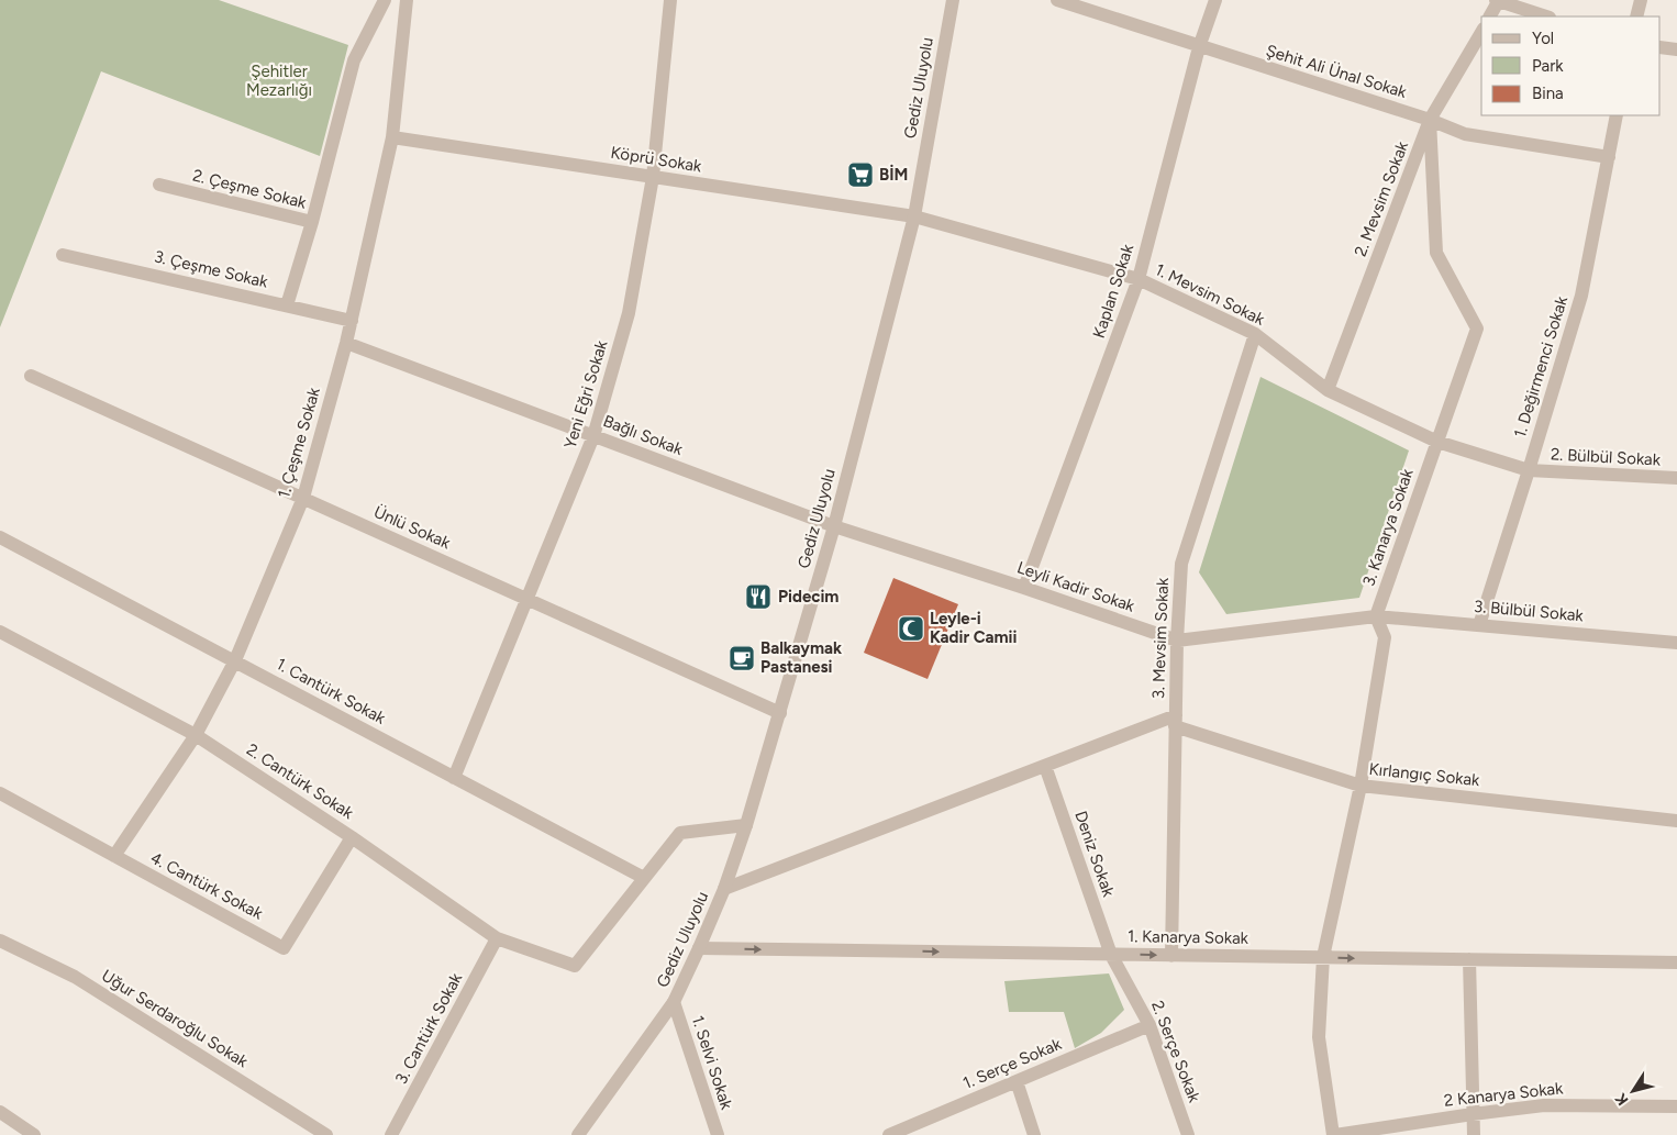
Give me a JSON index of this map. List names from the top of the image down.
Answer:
{
  "streets": {
    "street": [
      "Şehit Ali Ünal Sokak",
      "Gediz Uluyolu",
      "Köprü Sokak",
      "2. Çeşme Sokak",
      "2. Mevsim Sokak",
      "3. Çeşme Sokak",
      "Kaplan Sokak",
      "1. Mevsim Sokak",
      "1. Değirmenci Sokak",
      "Yeni Eğri Sokak",
      "Bağlı Sokak",
      "1. Çeşme Sokak",
      "2. Bülbül Sokak",
      "Ünlü Sokak",
      "3. Kanarya Sokak",
      "Leyli Kadir Sokak",
      "3. Bülbül Sokak",
      "3. Mevsim Sokak",
      "1. Cantürk Sokak",
      "Kırlangıç Sokak",
      "2. Cantürk Sokak",
      "Deniz Sokak",
      "4. Cantürk Sokak",
      "1. Kanarya Sokak",
      "Uğur Serdaroğlu Sokak",
      "3. Cantürk Sokak",
      "2. Serçe Sokak",
      "1. Selvi Sokak",
      "1. Serçe Sokak",
      "2 Kanarya Sokak"
    ]
  },
  "crossings": [
    ["Şehit Ali Ünal Sokak", "2. Mevsim Sokak"],
    ["Şehit Ali Ünal Sokak", "Kaplan Sokak"],
    ["Şehit Ali Ünal Sokak", "1. Değirmenci Sokak"],
    ["Şehit Ali Ünal Sokak", "3. Kanarya Sokak"],
    ["Gediz Uluyolu", "Köprü Sokak"],
    ["Gediz Uluyolu", "1. Mevsim Sokak"],
    ["Gediz Uluyolu", "Bağlı Sokak"],
    ["Gediz Uluyolu", "Ünlü Sokak"],
    ["Gediz Uluyolu", "Leyli Kadir Sokak"],
    ["Gediz Uluyolu", "1. Kanarya Sokak"],
    ["Gediz Uluyolu", "1. Selvi Sokak"],
    ["Köprü Sokak", "1. Mevsim Sokak"],
    ["Köprü Sokak", "Yeni Eğri Sokak"],
    ["Köprü Sokak", "1. Çeşme Sokak"],
    ["2. Çeşme Sokak", "3. Çeşme Sokak"],
    ["2. Mevsim Sokak", "1. Mevsim Sokak"],
    ["2. Mevsim Sokak", "3. Kanarya Sokak"],
    ["3. Çeşme Sokak", "1. Çeşme Sokak"],
    ["Kaplan Sokak", "1. Mevsim Sokak"],
    ["Kaplan Sokak", "Leyli Kadir Sokak"],
    ["1. Mevsim Sokak", "2. Bülbül Sokak"],
    ["1. Mevsim Sokak", "3. Kanarya Sokak"],
    ["1. Mevsim Sokak", "3. Mevsim Sokak"],
    ["1. Değirmenci Sokak", "2. Bülbül Sokak"],
    ["1. Değirmenci Sokak", "3. Bülbül Sokak"],
    ["Yeni Eğri Sokak", "Bağlı Sokak"],
    ["Yeni Eğri Sokak", "Ünlü Sokak"],
    ["Yeni Eğri Sokak", "1. Cantürk Sokak"],
    ["Bağlı Sokak", "1. Çeşme Sokak"],
    ["Bağlı Sokak", "Leyli Kadir Sokak"],
    ["1. Çeşme Sokak", "Ünlü Sokak"],
    ["1. Çeşme Sokak", "1. Cantürk Sokak"],
    ["1. Çeşme Sokak", "2. Cantürk Sokak"],
    ["1. Çeşme Sokak", "4. Cantürk Sokak"],
    ["2. Bülbül Sokak", "3. Kanarya Sokak"],
    ["3. Kanarya Sokak", "Leyli Kadir Sokak"],
    ["3. Kanarya Sokak", "3. Bülbül Sokak"],
    ["Leyli Kadir Sokak", "3. Bülbül Sokak"],
    ["Leyli Kadir Sokak", "3. Mevsim Sokak"],
    ["3. Mevsim Sokak", "Kırlangıç Sokak"],
    ["3. Mevsim Sokak", "1. Kanarya Sokak"],
    ["1. Cantürk Sokak", "2. Cantürk Sokak"],
    ["2. Cantürk Sokak", "4. Cantürk Sokak"],
    ["2. Cantürk Sokak", "3. Cantürk Sokak"],
    ["Deniz Sokak", "1. Kanarya Sokak"],
    ["Deniz Sokak", "2. Serçe Sokak"],
    ["1. Kanarya Sokak", "2. Serçe Sokak"],
    ["2. Serçe Sokak", "1. Serçe Sokak"]
  ],
  "one_way": ["1. Kanarya Sokak"],
  "parks": ["Şehitler Mezarlığı"],
  "places": {
    "supermarket": ["BİM"],
    "restaurant": ["Pidecim"],
    "mosque": ["Leyle-i Kadir Camii"],
    "cafe": ["Balkaymak Pastanesi"]
  },
  "legend": ["Yol", "Park", "Bina"],
  "north": "bottom left"
}
